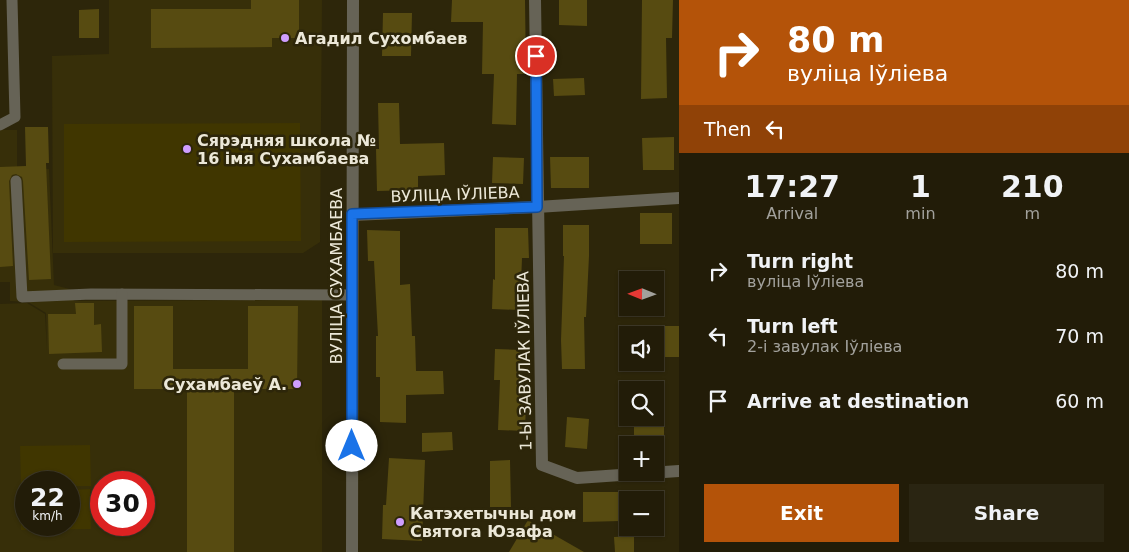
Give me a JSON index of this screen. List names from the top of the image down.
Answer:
{
  "streets": {
    "street": ["ВУЛІЦА ІЎЛІЕВА", "ВУЛІЦА СУХАМБАЕВА", "1-Ы ЗАВУЛАК ІЎЛІЕВА"]
  },
  "crossings": [
    ["ВУЛІЦА ІЎЛІЕВА", "ВУЛІЦА СУХАМБАЕВА"],
    ["ВУЛІЦА ІЎЛІЕВА", "1-Ы ЗАВУЛАК ІЎЛІЕВА"]
  ],
  "places": [
    "Агадил Сухомбаев",
    "Сярэдняя школа № 16 імя Сухамбаева",
    "Сухамбаеў А.",
    "Катэхетычны дом Святога Юзафа"
  ],
  "north": "left",
  "page": {
    "turn": ["80 m", "вуліца Іўліева"],
    "then": "Then",
    "eta": [
      "17:27",
      "Arrival",
      "1",
      "min",
      "210",
      "m"
    ],
    "list": [
      {
        "name": "Turn right",
        "note": "вуліца Іўліева",
        "value": "80 m"
      },
      {
        "name": "Turn left",
        "note": "2-і завулак Іўліева",
        "value": "70 m"
      },
      {
        "name": "Arrive at destination",
        "value": "60 m"
      }
    ],
    "map_buttons": ["+", "−"],
    "speed": "22 km/h",
    "limit": "30",
    "buttons": ["Exit", "Share"]
  }
}
